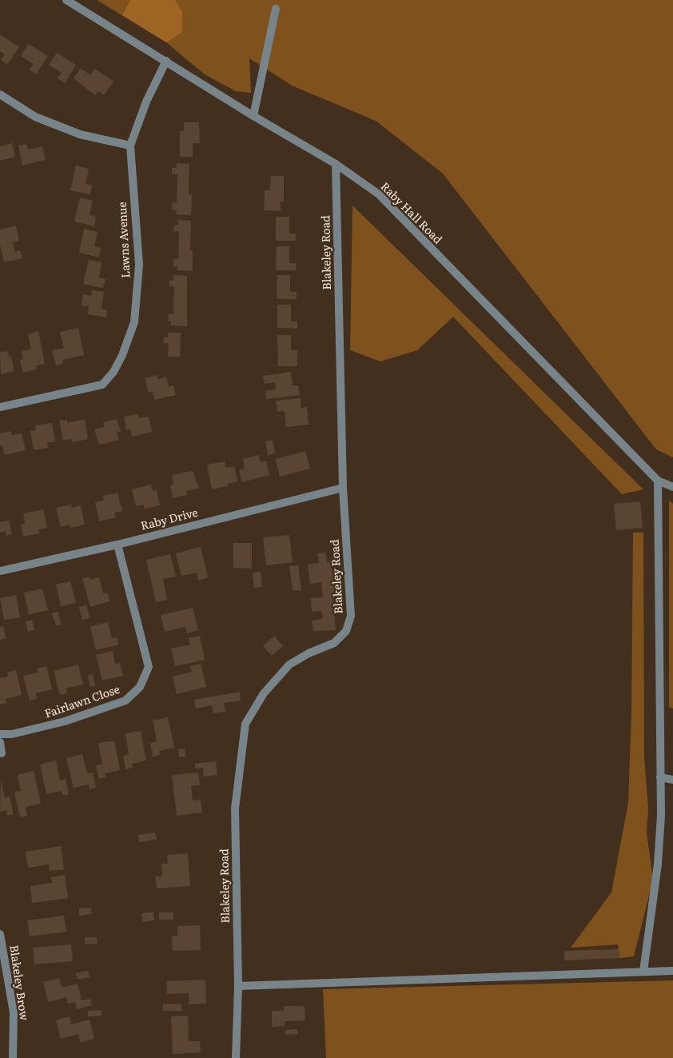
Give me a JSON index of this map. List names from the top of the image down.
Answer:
{
  "streets": {
    "street": [
      "Raby Hall Road",
      "Lawns Avenue",
      "Blakeley Road",
      "Raby Drive",
      "Fairlawn Close",
      "Blakeley Brow"
    ]
  },
  "crossings": [
    ["Raby Hall Road", "Lawns Avenue"],
    ["Raby Hall Road", "Blakeley Road"],
    ["Blakeley Road", "Raby Drive"],
    ["Raby Drive", "Fairlawn Close"]
  ]
}
